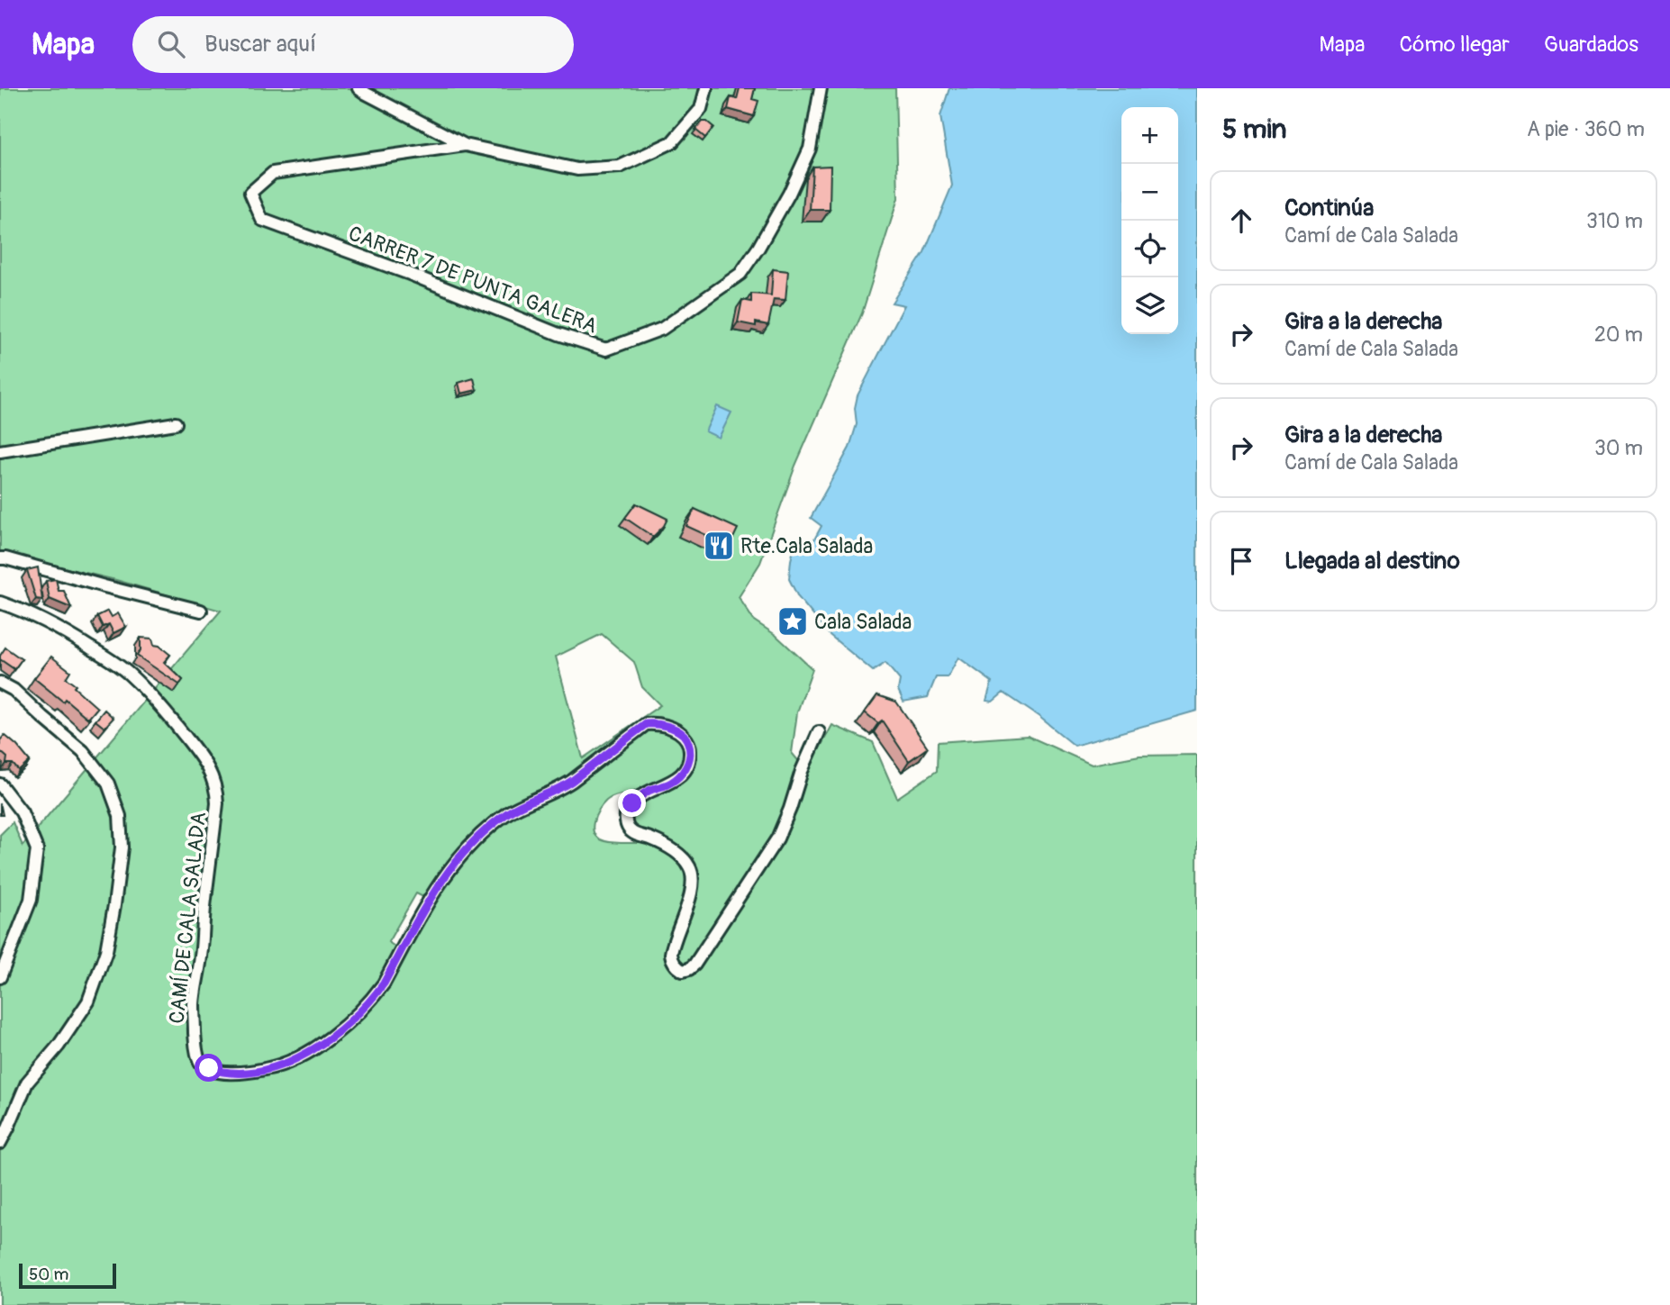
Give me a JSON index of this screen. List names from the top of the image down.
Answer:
{
  "streets": {
    "street": ["CARRER 7 DE PUNTA GALERA", "CAMÍ DE CALA SALADA"]
  },
  "places": {
    "restaurant": ["Rte.Cala Salada"],
    "place": ["Cala Salada"]
  },
  "scale_bar": "50 m",
  "page": {
    "header": "Mapa",
    "search": "Buscar aquí",
    "nav": ["Mapa", "Cómo llegar", "Guardados"],
    "heading": ["5 min", "A pie · 360 m"],
    "map_buttons": ["+", "−"],
    "list": [
      ["Continúa", "Camí de Cala Salada", "310 m"],
      ["Gira a la derecha", "Camí de Cala Salada", "20 m"],
      ["Gira a la derecha", "Camí de Cala Salada", "30 m"],
      "Llegada al destino"
    ],
    "scale": "50 m"
  }
}
